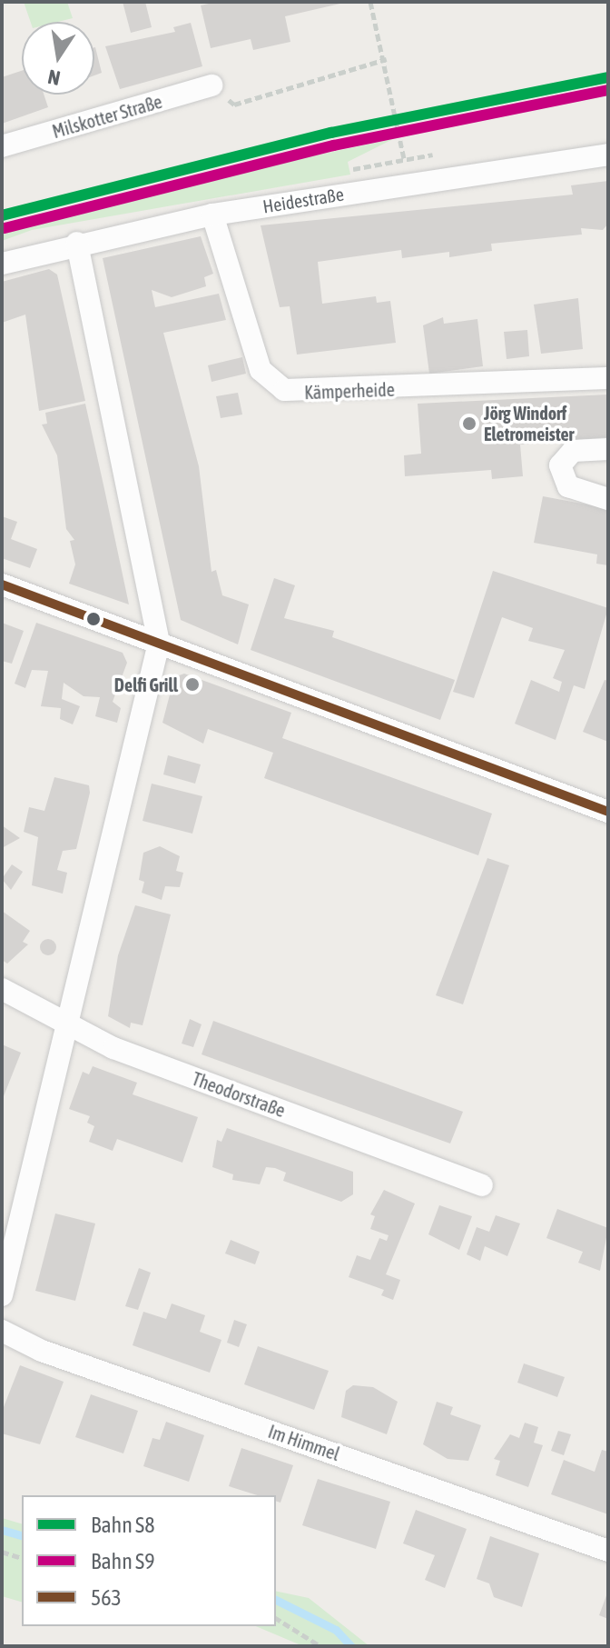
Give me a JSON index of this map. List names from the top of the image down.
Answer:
{
  "streets": {
    "street": [
      "Milskotter Straße",
      "Heidestraße",
      "Kämperheide",
      "Theodorstraße",
      "Im Himmel"
    ]
  },
  "crossings": [
    ["Heidestraße", "Kämperheide"]
  ],
  "places": ["Jörg Windorf Eletromeister", "Delfi Grill"],
  "lines": ["rail line S8", "rail line S9", "transit line 563"],
  "legend": ["Bahn S8", "Bahn S9", "563"],
  "north": "bottom"
}
